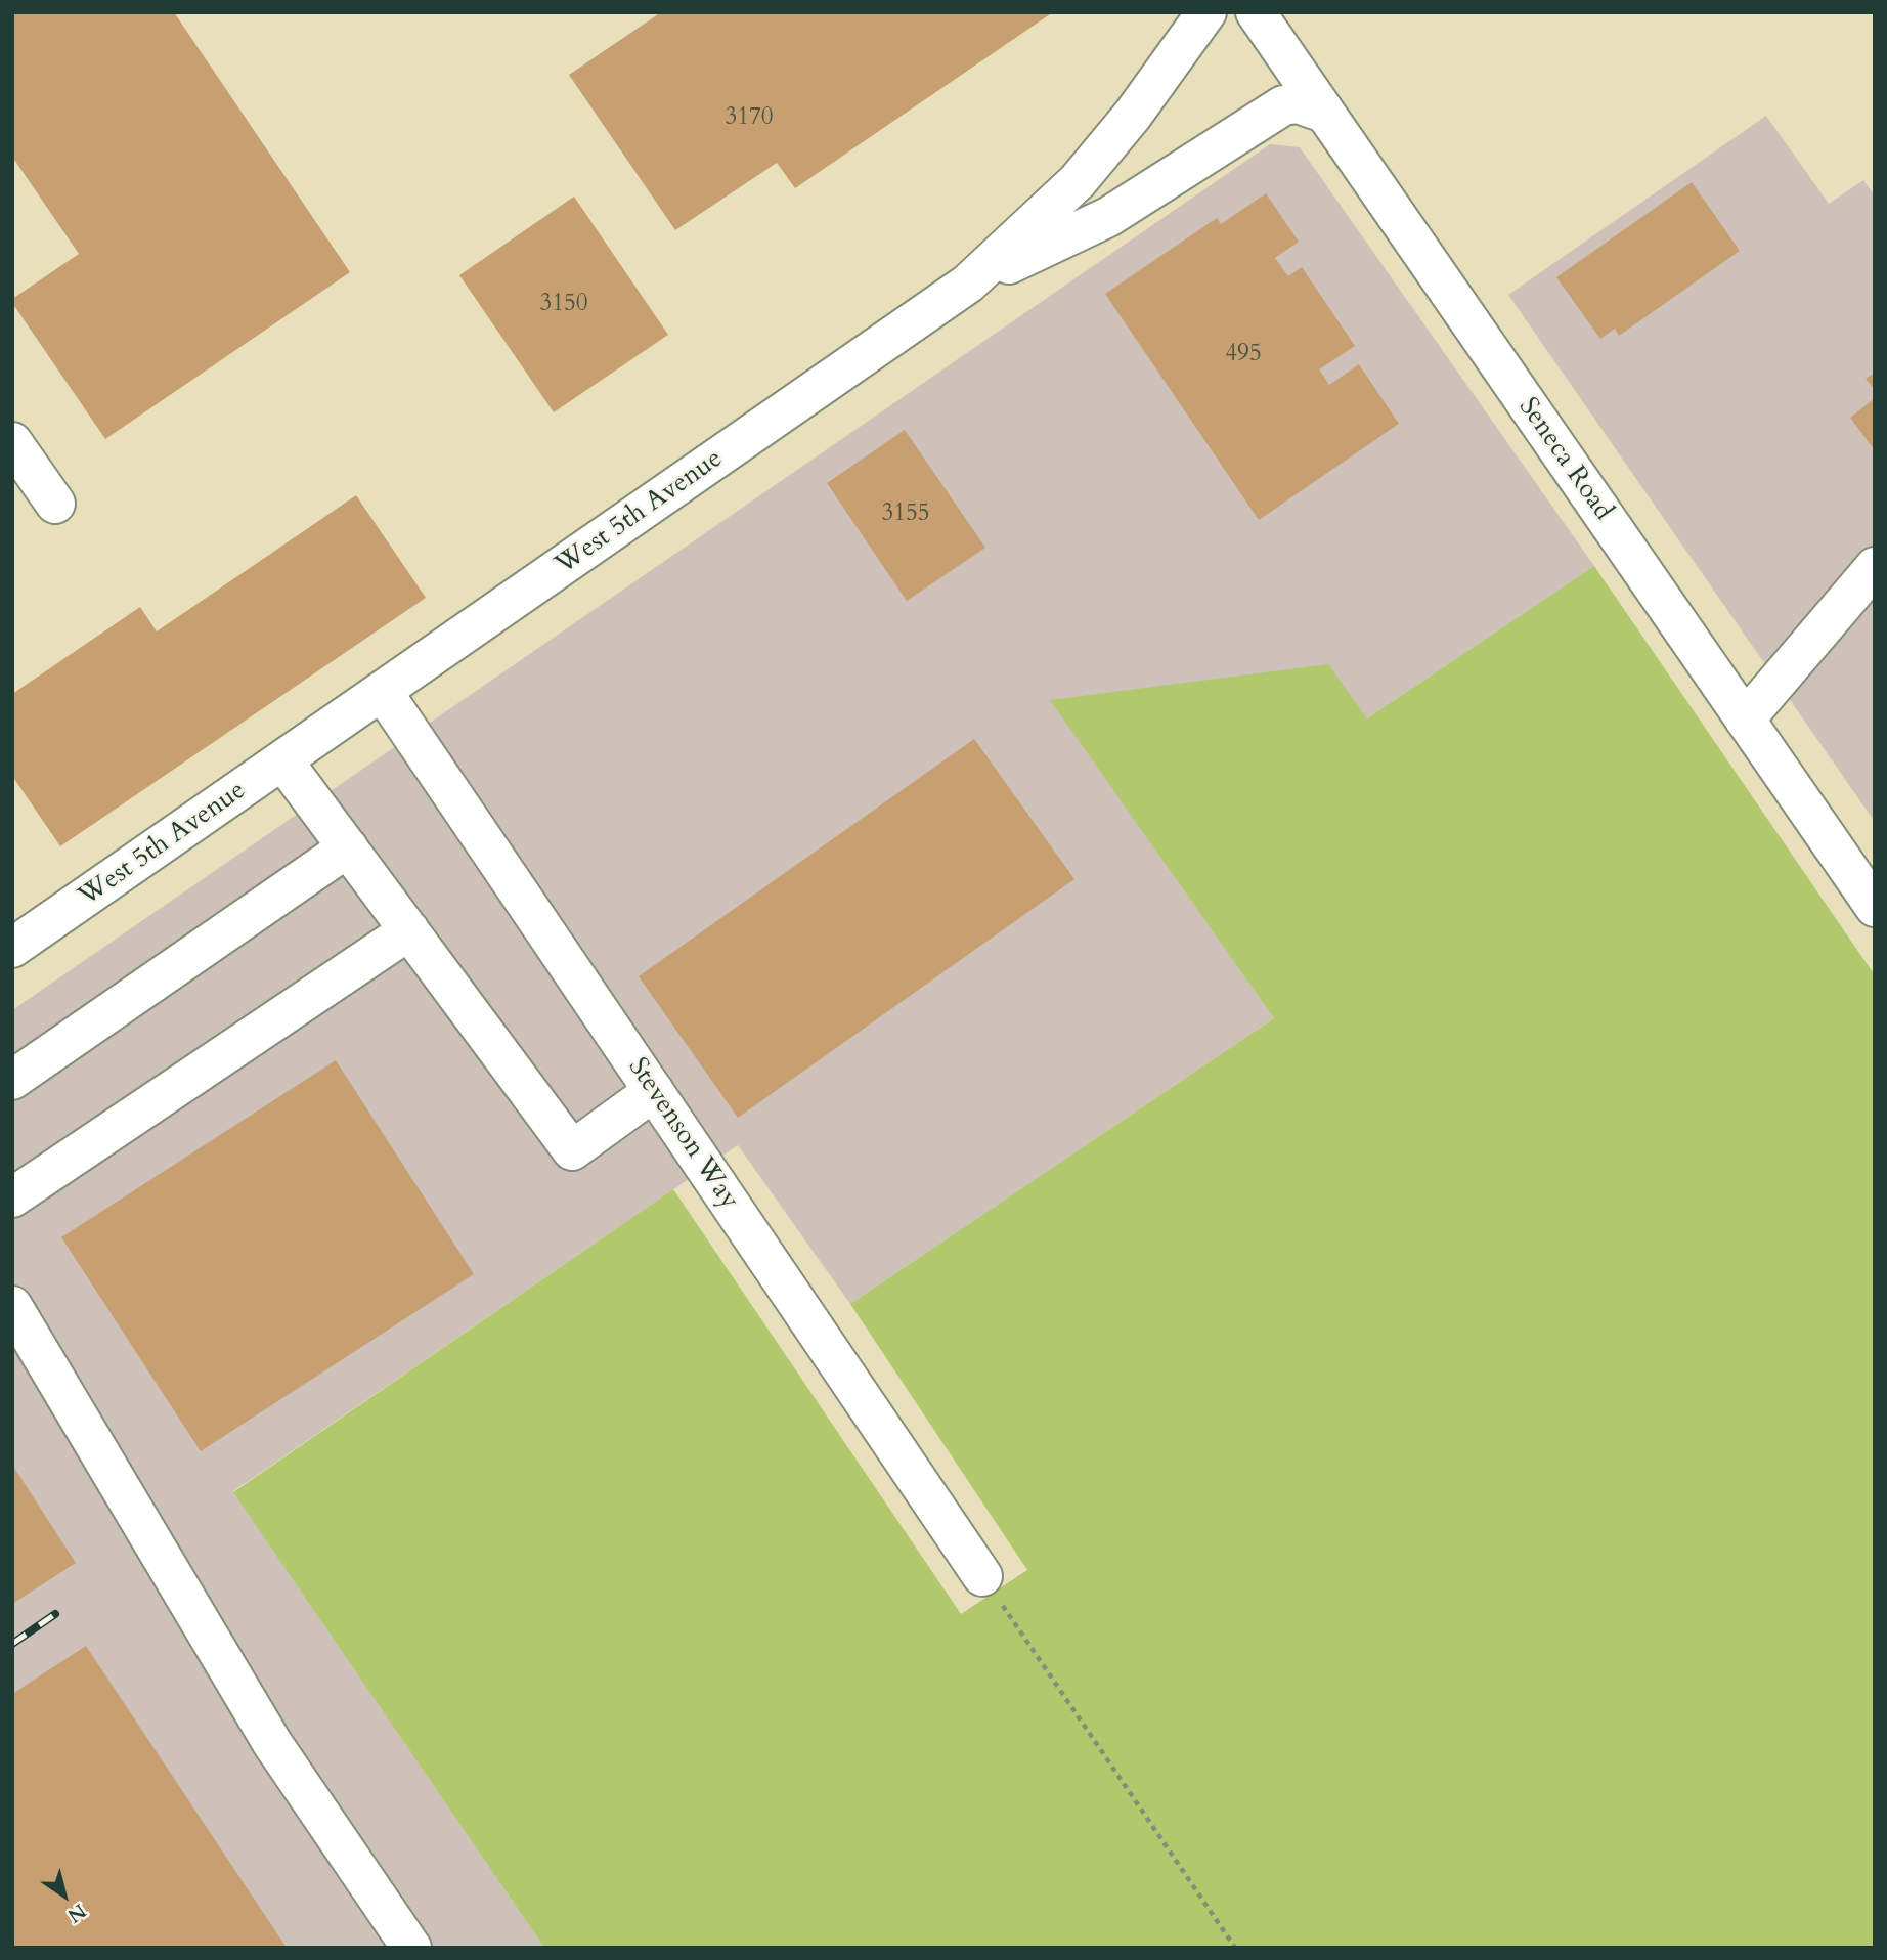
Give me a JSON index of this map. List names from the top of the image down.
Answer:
{
  "streets": {
    "street": ["Seneca Road", "West 5th Avenue", "Stevenson Way"]
  },
  "crossings": [
    ["West 5th Avenue", "Stevenson Way"]
  ],
  "house_numbers": [
    "3170",
    "3150",
    "495",
    "3155"
  ],
  "north": "bottom right"
}
